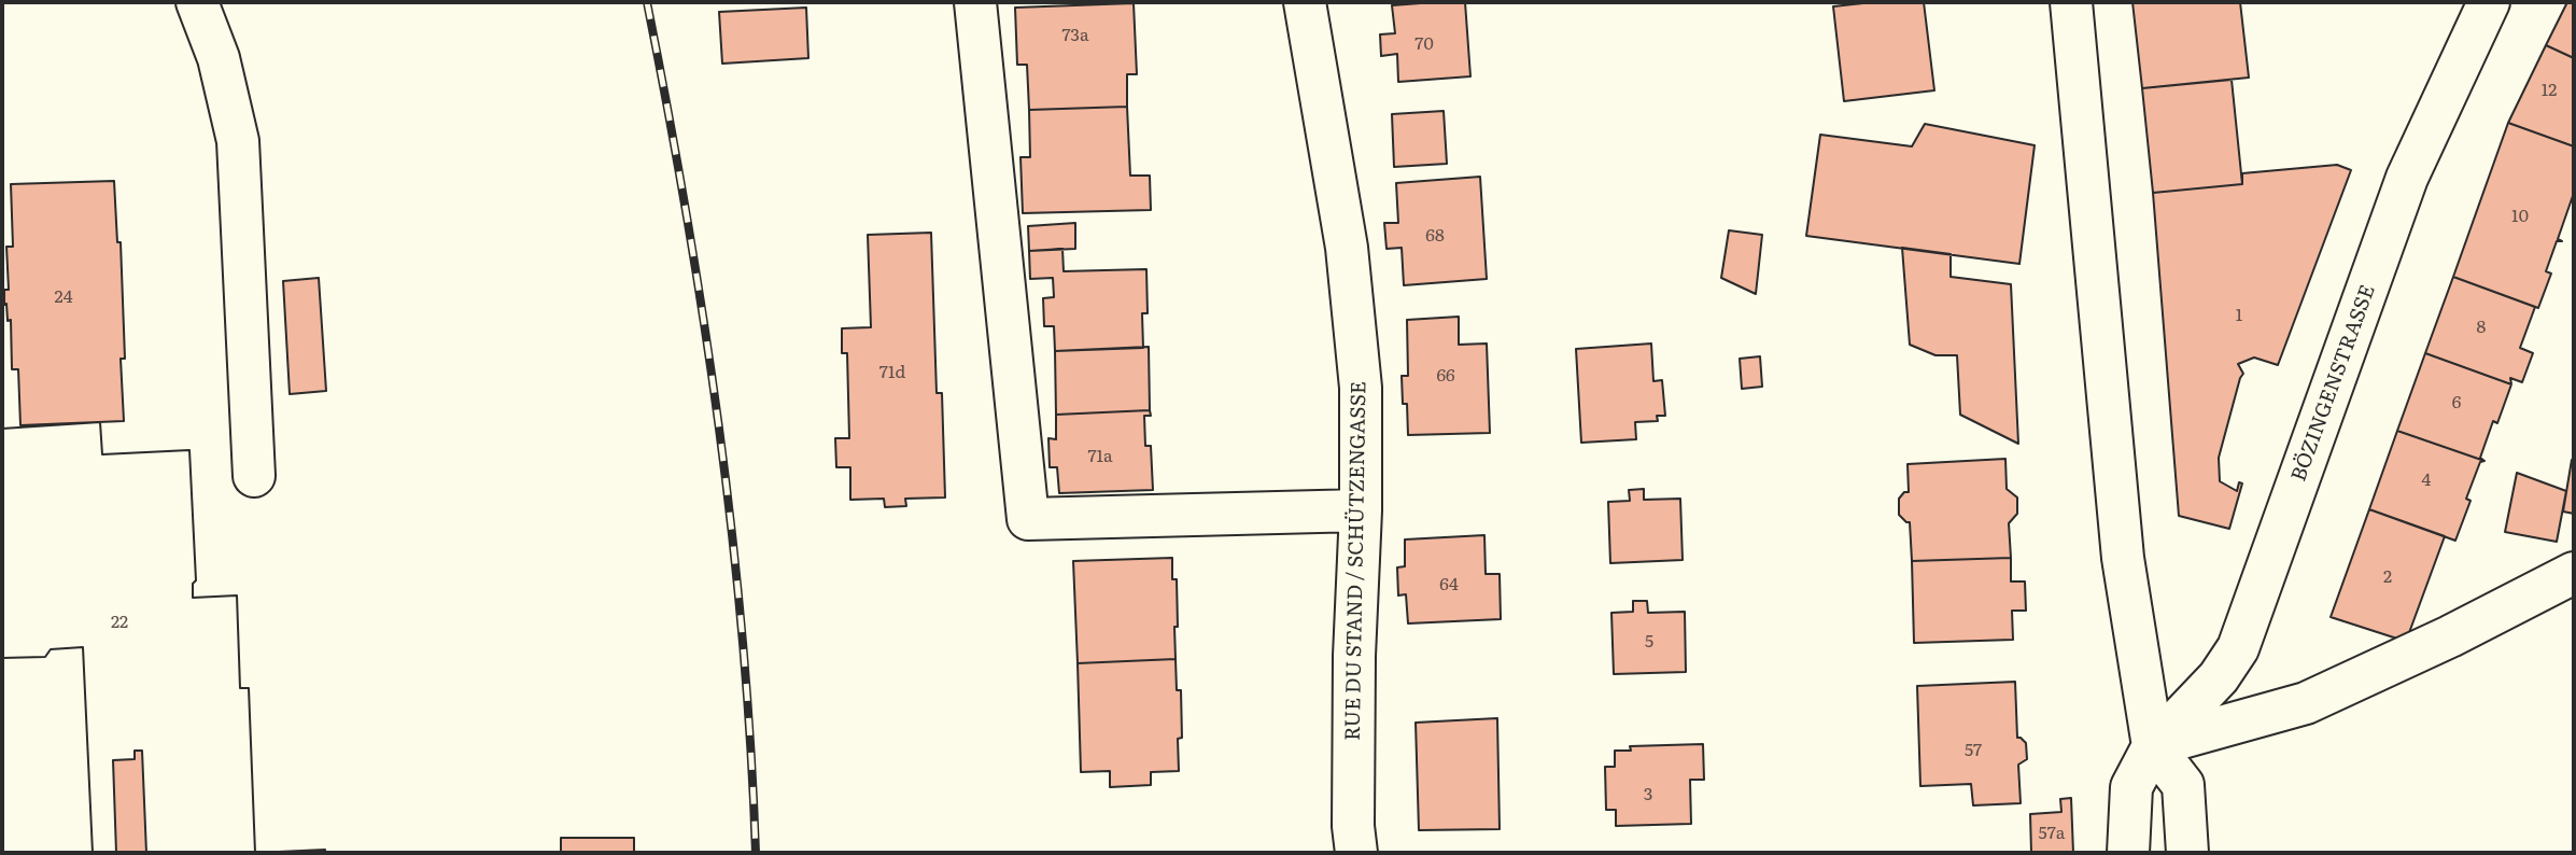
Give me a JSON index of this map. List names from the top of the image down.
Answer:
{
  "streets": {
    "street": ["BÖZINGENSTRASSE", "RUE DU STAND / SCHÜTZENGASSE"]
  },
  "house_numbers": [
    "73a",
    "70",
    "12",
    "10",
    "68",
    "24",
    "1",
    "8",
    "71d",
    "66",
    "6",
    "71a",
    "4",
    "2",
    "64",
    "22",
    "5",
    "57",
    "3",
    "57a"
  ]
}
